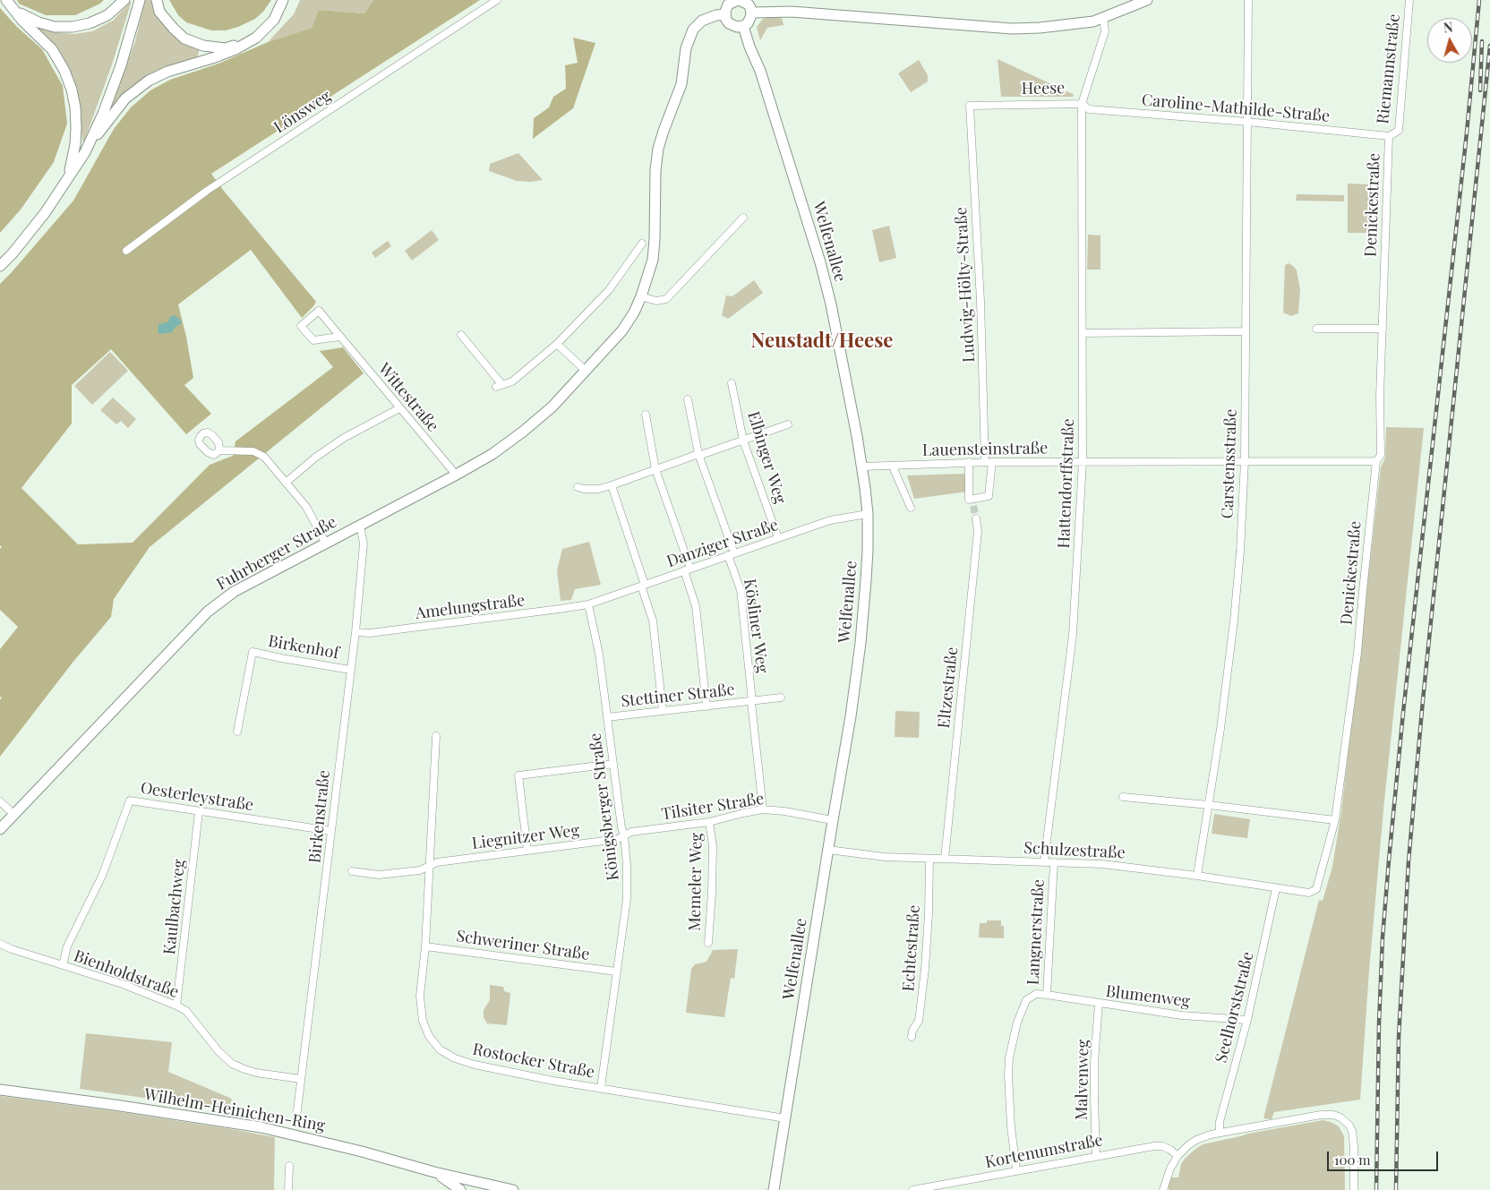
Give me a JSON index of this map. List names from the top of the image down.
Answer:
{
  "streets": {
    "main road": ["Welfenallee", "Fuhrberger Straße", "Wilhelm-Heinichen-Ring"],
    "street": [
      "Riemannstraße",
      "Heese",
      "Caroline-Mathilde-Straße",
      "Lönsweg",
      "Denickestraße",
      "Ludwig-Hölty-Straße",
      "Wittestraße",
      "Lauensteinstraße",
      "Elbinger Weg",
      "Carstensstraße",
      "Hattendorffstraße",
      "Danziger Straße",
      "Amelungstraße",
      "Kösliner Weg",
      "Birkenhof",
      "Eltzestraße",
      "Stettiner Straße",
      "Oesterleystraße",
      "Königsberger Straße",
      "Tilsiter Straße",
      "Birkenstraße",
      "Liegnitzer Weg",
      "Schulzestraße",
      "Memeler Weg",
      "Kaulbachweg",
      "Langnerstraße",
      "Schweriner Straße",
      "Echtestraße",
      "Bienholdstraße",
      "Blumenweg",
      "Seelhorststraße",
      "Rostocker Straße",
      "Malvenweg",
      "Kortenumstraße"
    ]
  },
  "crossings": [
    ["Riemannstraße", "Caroline-Mathilde-Straße"],
    ["Riemannstraße", "Denickestraße"],
    ["Heese", "Caroline-Mathilde-Straße"],
    ["Heese", "Ludwig-Hölty-Straße"],
    ["Heese", "Hattendorffstraße"],
    ["Caroline-Mathilde-Straße", "Denickestraße"],
    ["Caroline-Mathilde-Straße", "Carstensstraße"],
    ["Caroline-Mathilde-Straße", "Hattendorffstraße"],
    ["Denickestraße", "Lauensteinstraße"],
    ["Denickestraße", "Schulzestraße"],
    ["Welfenallee", "Lauensteinstraße"],
    ["Welfenallee", "Danziger Straße"],
    ["Welfenallee", "Fuhrberger Straße"],
    ["Welfenallee", "Tilsiter Straße"],
    ["Welfenallee", "Schulzestraße"],
    ["Welfenallee", "Rostocker Straße"],
    ["Ludwig-Hölty-Straße", "Lauensteinstraße"],
    ["Wittestraße", "Fuhrberger Straße"],
    ["Lauensteinstraße", "Carstensstraße"],
    ["Lauensteinstraße", "Hattendorffstraße"],
    ["Elbinger Weg", "Danziger Straße"],
    ["Carstensstraße", "Schulzestraße"],
    ["Hattendorffstraße", "Schulzestraße"],
    ["Danziger Straße", "Amelungstraße"],
    ["Danziger Straße", "Kösliner Weg"],
    ["Danziger Straße", "Königsberger Straße"],
    ["Fuhrberger Straße", "Birkenstraße"],
    ["Amelungstraße", "Königsberger Straße"],
    ["Amelungstraße", "Birkenstraße"],
    ["Kösliner Weg", "Stettiner Straße"],
    ["Birkenhof", "Birkenstraße"],
    ["Eltzestraße", "Schulzestraße"],
    ["Stettiner Straße", "Königsberger Straße"],
    ["Stettiner Straße", "Tilsiter Straße"],
    ["Oesterleystraße", "Birkenstraße"],
    ["Oesterleystraße", "Kaulbachweg"],
    ["Oesterleystraße", "Bienholdstraße"],
    ["Königsberger Straße", "Tilsiter Straße"],
    ["Königsberger Straße", "Liegnitzer Weg"],
    ["Königsberger Straße", "Schweriner Straße"],
    ["Königsberger Straße", "Rostocker Straße"],
    ["Tilsiter Straße", "Liegnitzer Weg"],
    ["Tilsiter Straße", "Memeler Weg"],
    ["Birkenstraße", "Bienholdstraße"],
    ["Liegnitzer Weg", "Rostocker Straße"],
    ["Schulzestraße", "Langnerstraße"],
    ["Schulzestraße", "Echtestraße"],
    ["Schulzestraße", "Seelhorststraße"],
    ["Kaulbachweg", "Bienholdstraße"],
    ["Langnerstraße", "Blumenweg"],
    ["Langnerstraße", "Kortenumstraße"],
    ["Schweriner Straße", "Rostocker Straße"],
    ["Blumenweg", "Seelhorststraße"],
    ["Blumenweg", "Malvenweg"],
    ["Malvenweg", "Kortenumstraße"]
  ],
  "districts": ["Neustadt/Heese"],
  "scale_bar": "100 m",
  "north": "top"
}
